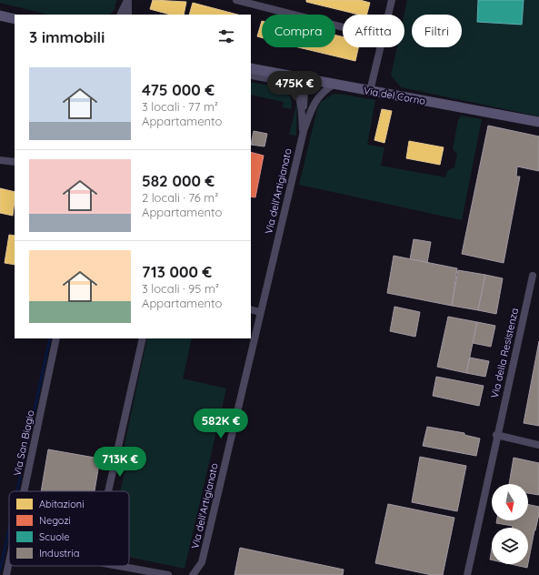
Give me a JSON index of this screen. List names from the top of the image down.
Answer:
{
  "streets": {
    "street": [
      "Via del Corno",
      "Via dell'Artigianato",
      "Via della Resistenza",
      "Via San Biagio"
    ]
  },
  "crossings": [
    ["Via del Corno", "Via dell'Artigianato"]
  ],
  "legend": [
    "Abitazioni",
    "Negozi",
    "Scuole",
    "Industria"
  ],
  "north": "bottom",
  "page": {
    "chip": ["Compra", "Affitta", "Filtri"],
    "heading": "3 immobili",
    "list": [
      {
        "name": "475 000 €",
        "note": "3 locali · 77 m² · Appartamento"
      },
      {
        "name": "582 000 €",
        "note": "2 locali · 76 m² · Appartamento"
      },
      {
        "name": "713 000 €",
        "note": "3 locali · 95 m² · Appartamento"
      }
    ],
    "price": ["475K €", "582K €", "713K €"]
  }
}
